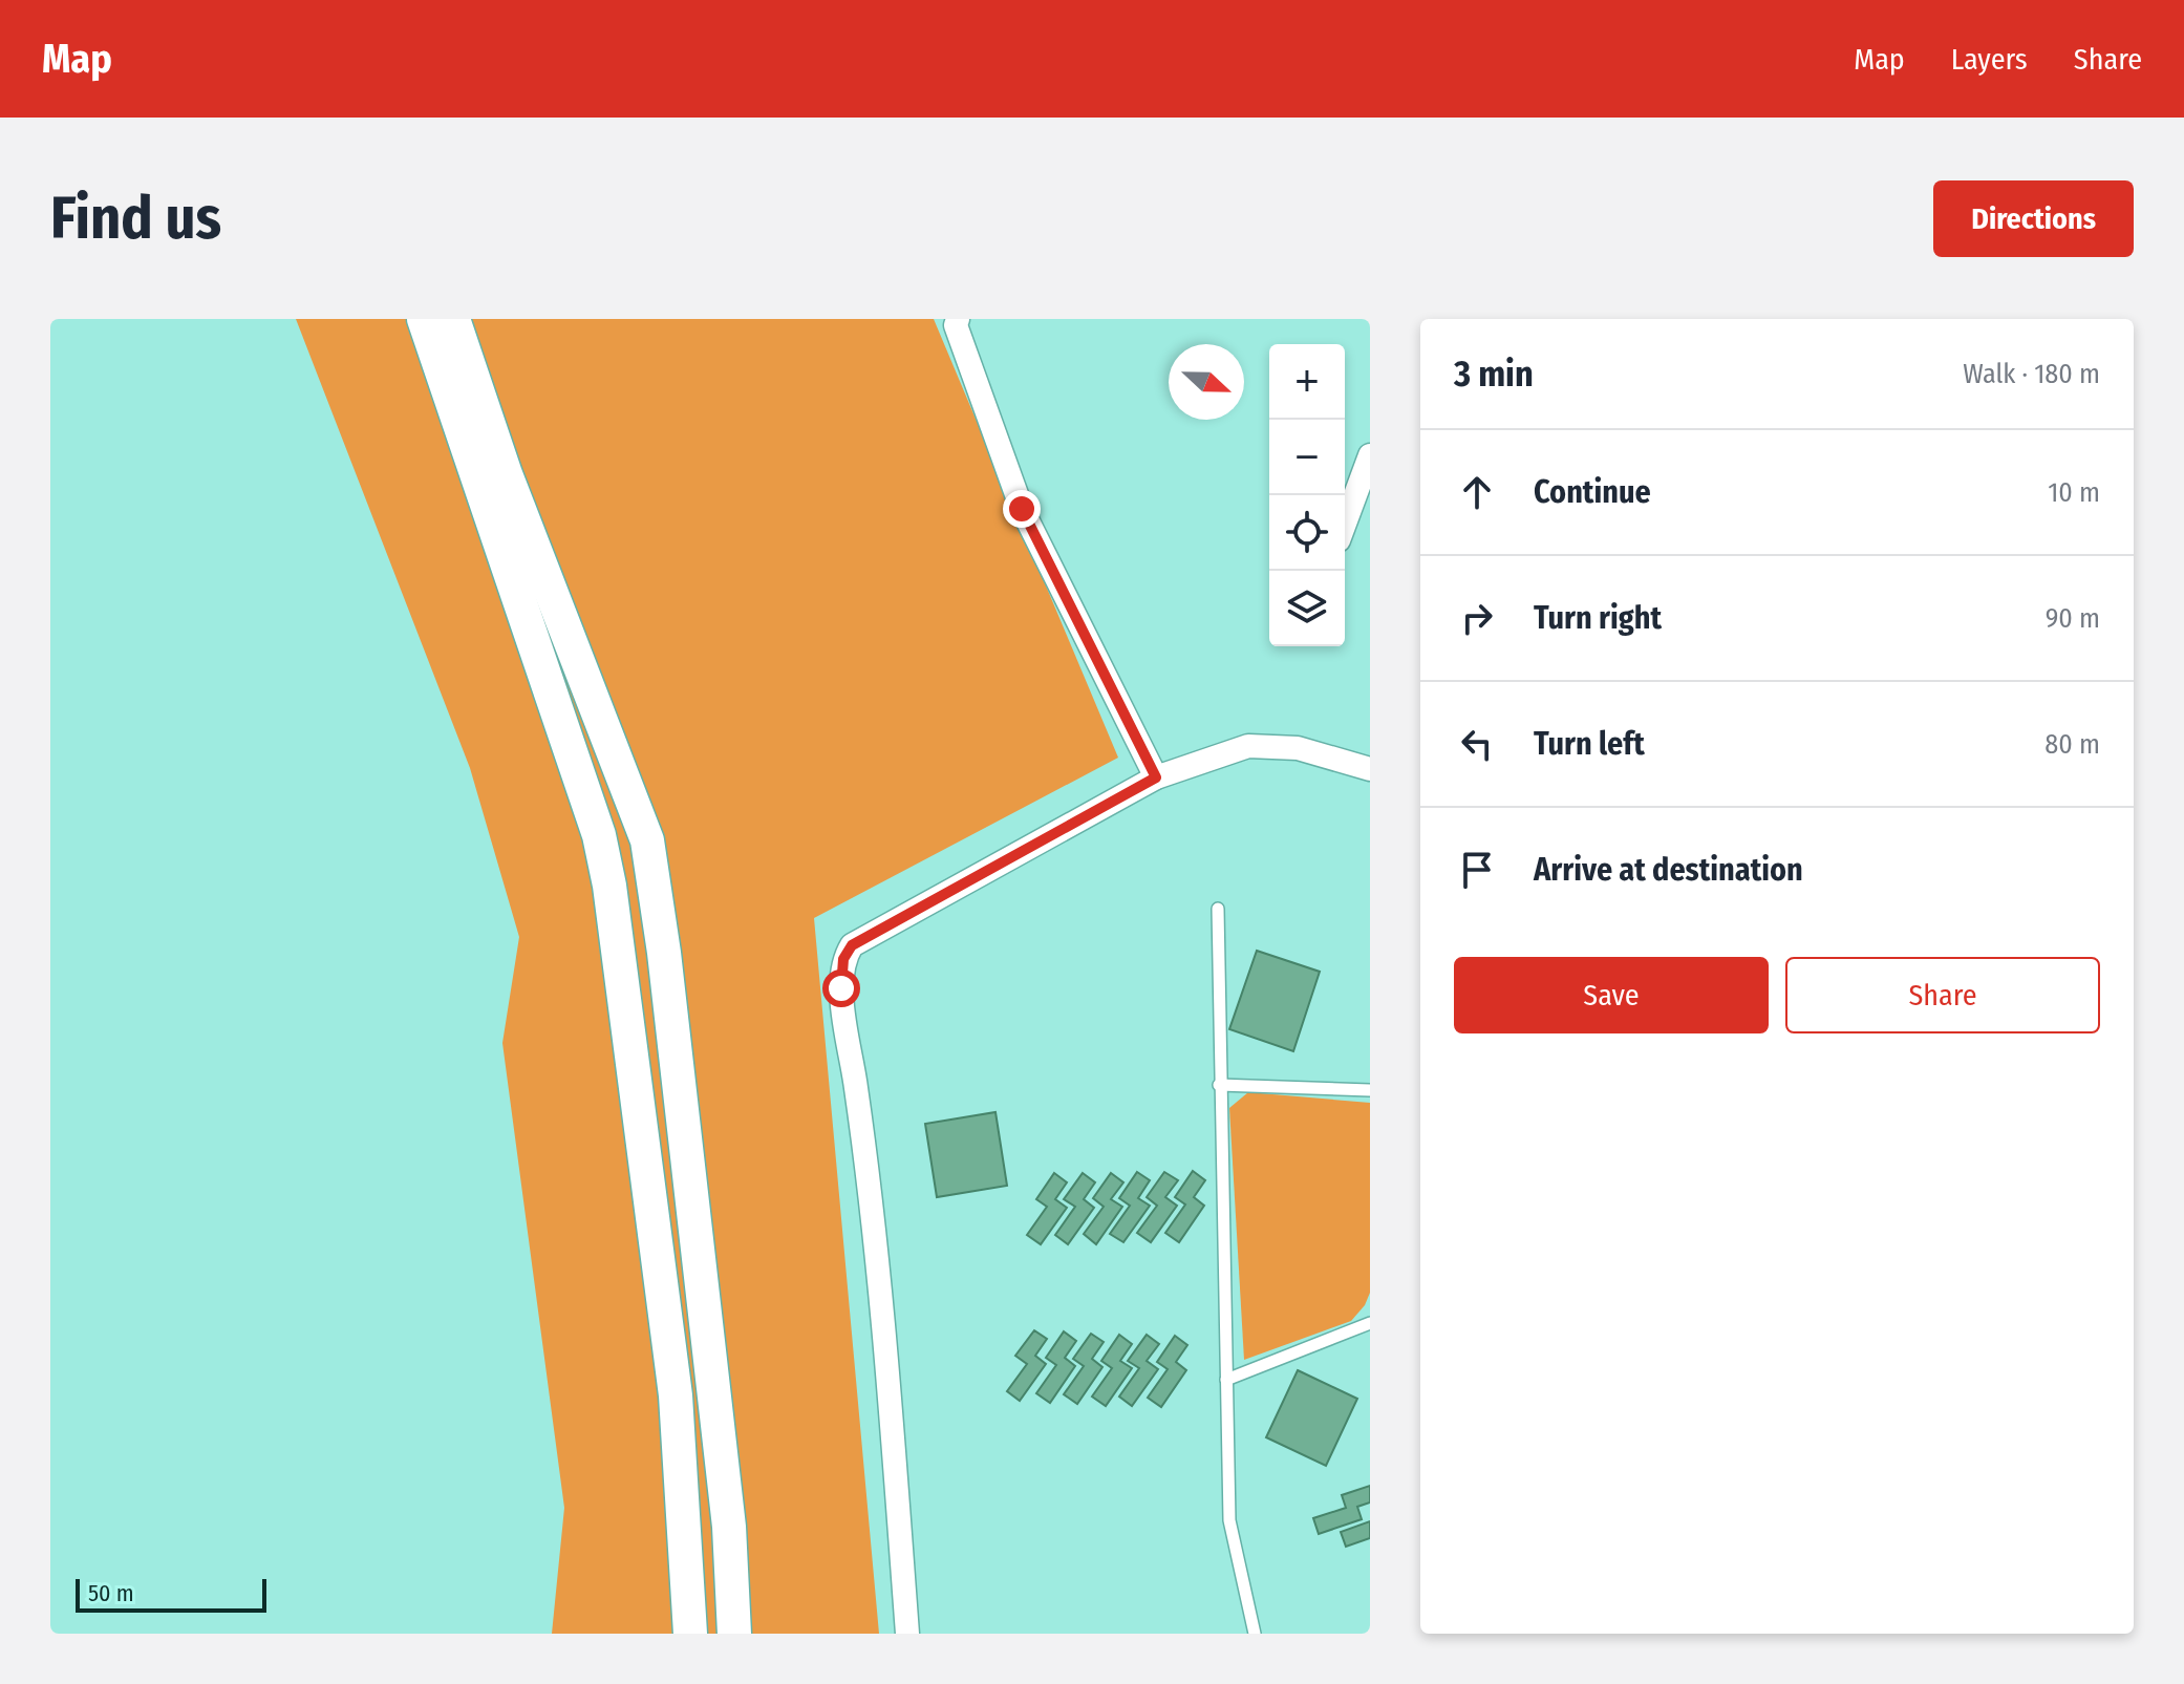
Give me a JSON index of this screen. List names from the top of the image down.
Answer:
{
  "scale_bar": "50 m",
  "north": "right",
  "page": {
    "header": "Map",
    "nav": ["Map", "Layers", "Share"],
    "buttons": [
      "Directions",
      ["Save", "Share"]
    ],
    "title": "Find us",
    "heading": ["3 min", "Walk · 180 m"],
    "map_buttons": ["+", "−"],
    "list": [
      ["Continue", "10 m"],
      ["Turn right", "90 m"],
      ["Turn left", "80 m"],
      "Arrive at destination"
    ],
    "scale": "50 m"
  }
}
